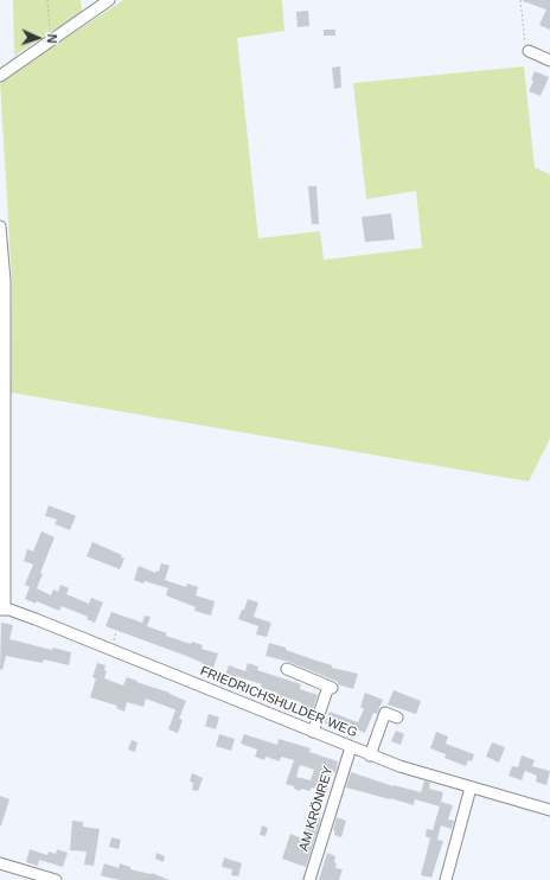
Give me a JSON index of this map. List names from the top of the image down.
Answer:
{
  "streets": {
    "street": ["FRIEDRICHSHULDER WEG", "AM KRÖNREY"]
  },
  "crossings": [
    ["FRIEDRICHSHULDER WEG", "AM KRÖNREY"]
  ],
  "north": "right"
}
